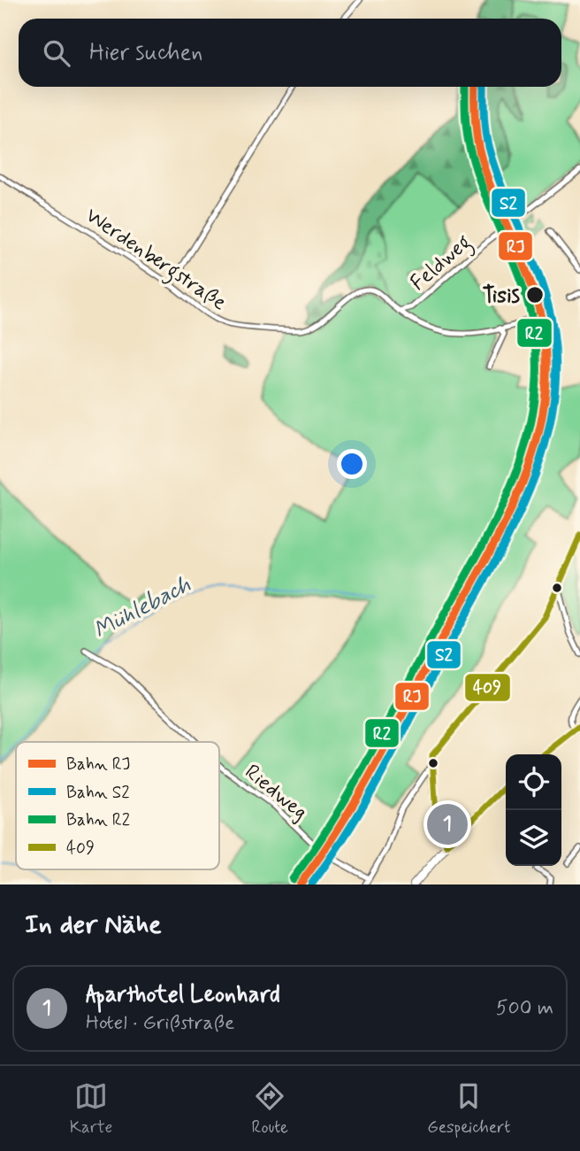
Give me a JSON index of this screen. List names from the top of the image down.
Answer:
{
  "streets": {
    "street": ["Werdenbergstraße", "Feldweg", "Riedweg"]
  },
  "crossings": [
    ["Werdenbergstraße", "Feldweg"]
  ],
  "water": ["Mühlebach"],
  "places": ["Tisis"],
  "lines": [
    "rail line RJ",
    "rail line S2",
    "rail line R2",
    "transit line 409"
  ],
  "legend": [
    "Bahn RJ",
    "Bahn S2",
    "Bahn R2",
    "409"
  ],
  "page": {
    "search": "Hier suchen",
    "pins": "1",
    "heading": "In der Nähe",
    "list": [
      {
        "mark": "1",
        "name": "Aparthotel Leonhard",
        "note": "Hotel · Grißstraße",
        "value": "500 m"
      }
    ],
    "nav": ["Karte", "Route", "Gespeichert"]
  }
}
